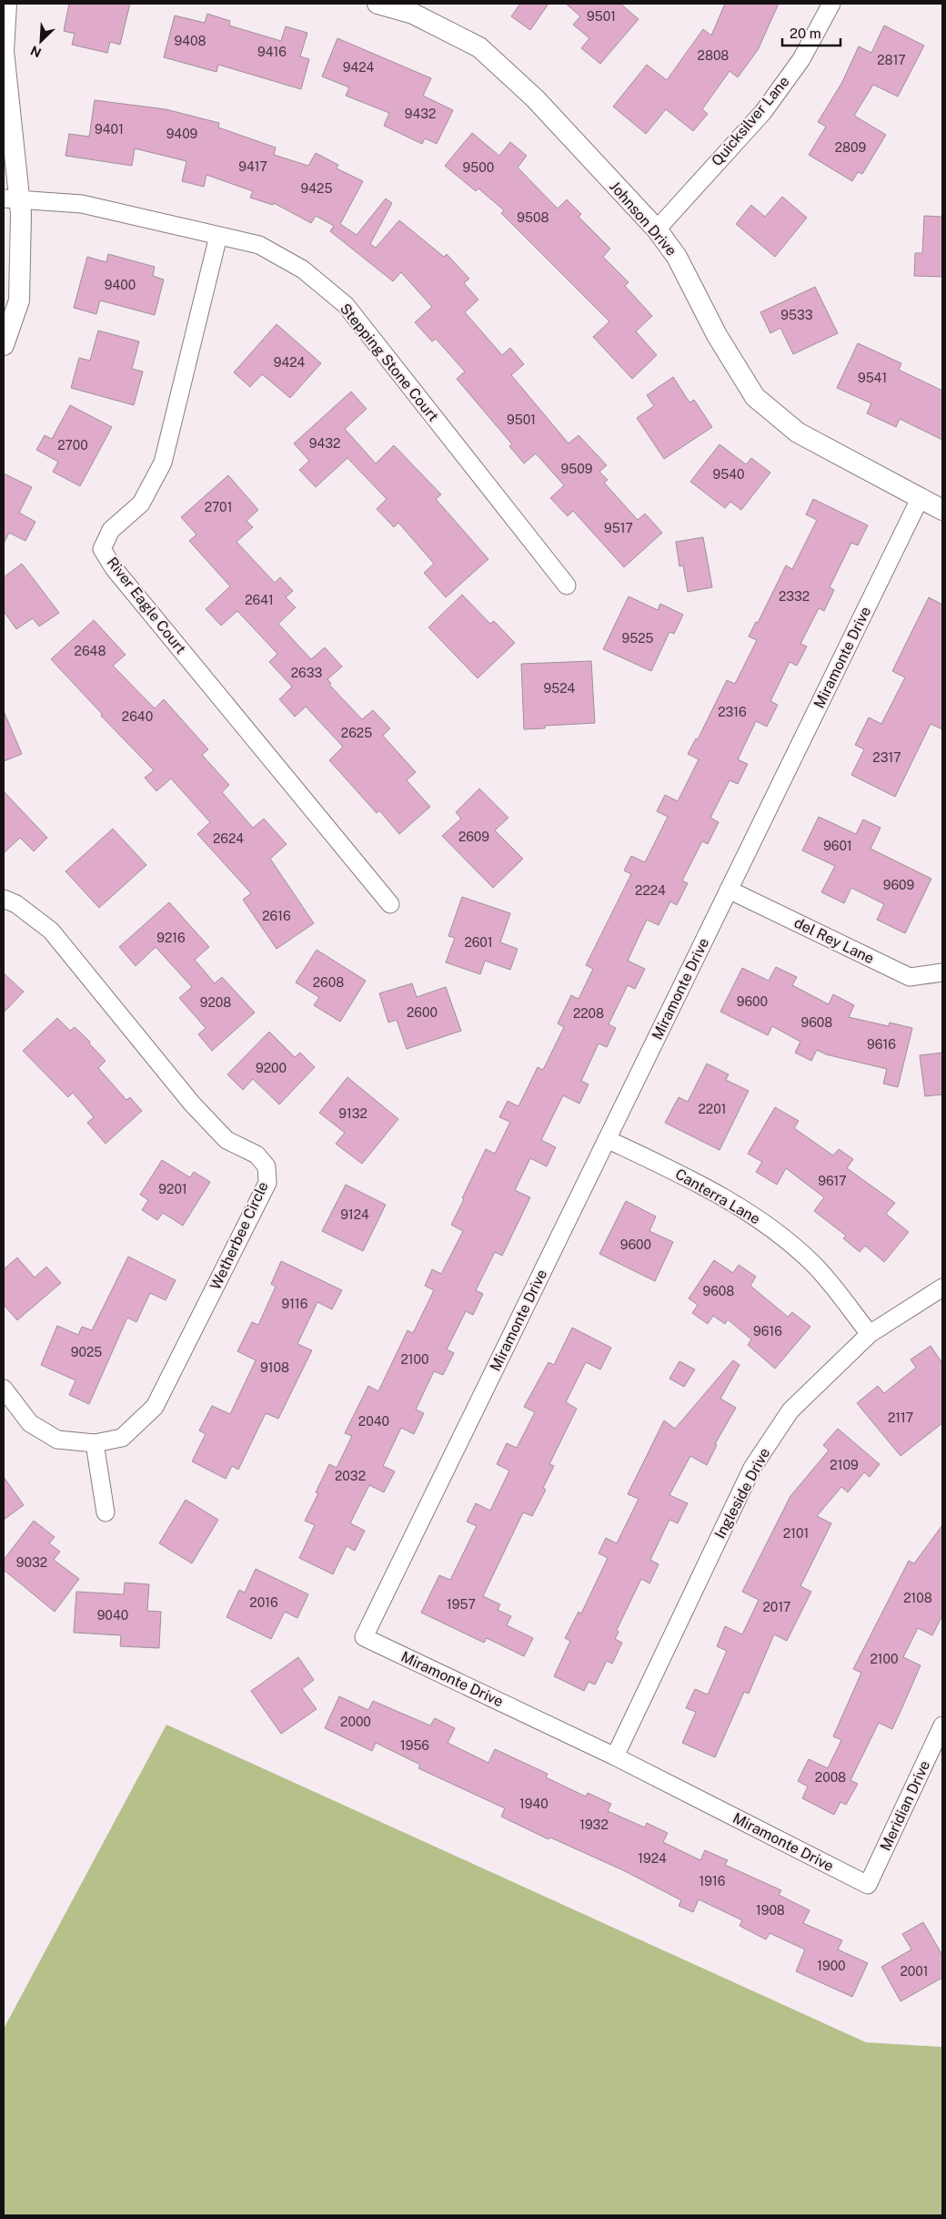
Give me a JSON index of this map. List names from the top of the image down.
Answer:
{
  "streets": {
    "street": [
      "Quicksilver Lane",
      "Johnson Drive",
      "Stepping Stone Court",
      "River Eagle Court",
      "Miramonte Drive",
      "del Rey Lane",
      "Canterra Lane",
      "Wetherbee Circle",
      "Ingleside Drive",
      "Meridian Drive"
    ]
  },
  "crossings": [
    ["Quicksilver Lane", "Johnson Drive"],
    ["Johnson Drive", "Miramonte Drive"],
    ["Stepping Stone Court", "River Eagle Court"],
    ["Miramonte Drive", "del Rey Lane"],
    ["Miramonte Drive", "Canterra Lane"],
    ["Miramonte Drive", "Ingleside Drive"],
    ["Miramonte Drive", "Meridian Drive"],
    ["Canterra Lane", "Ingleside Drive"]
  ],
  "house_numbers": [
    "9501",
    "9408",
    "9416",
    "2808",
    "2817",
    "9424",
    "9432",
    "9401",
    "9409",
    "2809",
    "9417",
    "9500",
    "9425",
    "9508",
    "9400",
    "9533",
    "9424",
    "9541",
    "9501",
    "9432",
    "2700",
    "9509",
    "9540",
    "2701",
    "9517",
    "2332",
    "2641",
    "9525",
    "2648",
    "2633",
    "9524",
    "2316",
    "2640",
    "2625",
    "2317",
    "2609",
    "2624",
    "9601",
    "9609",
    "2224",
    "2616",
    "9216",
    "2601",
    "2608",
    "9600",
    "9208",
    "2600",
    "2208",
    "9608",
    "9616",
    "9200",
    "2201",
    "9132",
    "9617",
    "9201",
    "9124",
    "9600",
    "9608",
    "9116",
    "9616",
    "9025",
    "2100",
    "9108",
    "2117",
    "2040",
    "2109",
    "2032",
    "2101",
    "9032",
    "2108",
    "2016",
    "1957",
    "2017",
    "9040",
    "2100",
    "2000",
    "1956",
    "2008",
    "1940",
    "1932",
    "1924",
    "1916",
    "1908",
    "1900",
    "2001"
  ],
  "scale_bar": "20 m",
  "north": "bottom left"
}
